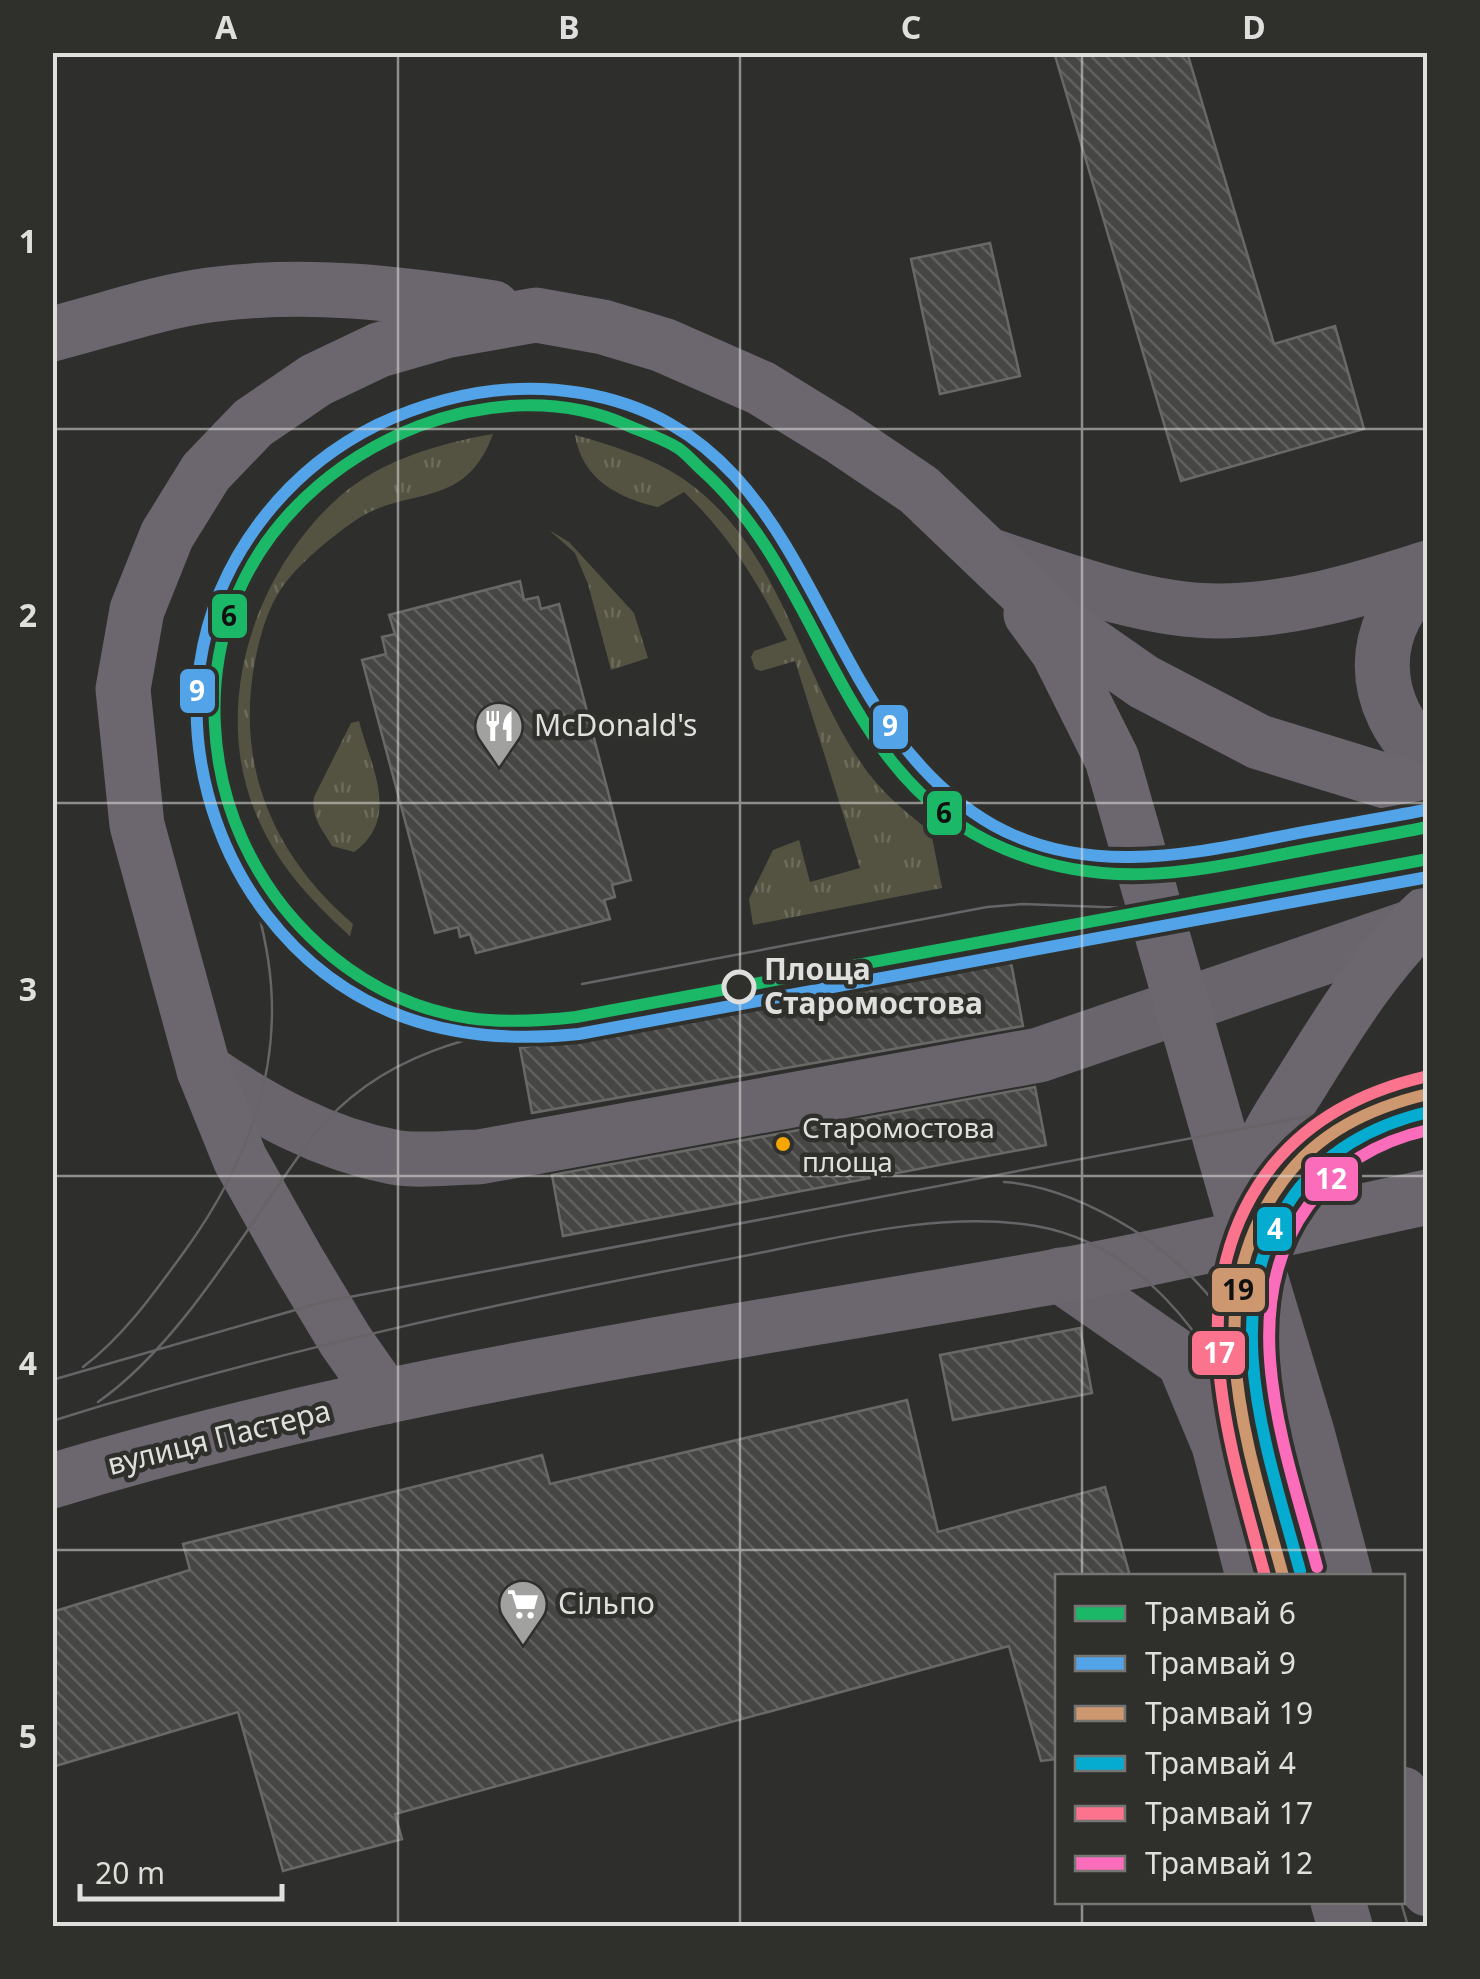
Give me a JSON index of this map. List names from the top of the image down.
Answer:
{
  "streets": {
    "main road": ["вулиця Пастера"]
  },
  "places": {
    "restaurant": ["McDonald's"],
    "other": ["Площа Старомостова", "Старомостова площа"],
    "supermarket": ["Сільпо"]
  },
  "lines": [
    "tram line 9",
    "tram line 6",
    "tram line 17",
    "tram line 19",
    "tram line 4",
    "tram line 12"
  ],
  "legend": [
    "Трамвай 6",
    "Трамвай 9",
    "Трамвай 19",
    "Трамвай 4",
    "Трамвай 17",
    "Трамвай 12"
  ],
  "scale_bar": "20 m",
  "grid": {
    "columns": [
      "A",
      "B",
      "C",
      "D"
    ],
    "rows": [
      "1",
      "2",
      "3",
      "4",
      "5"
    ]
  }
}
